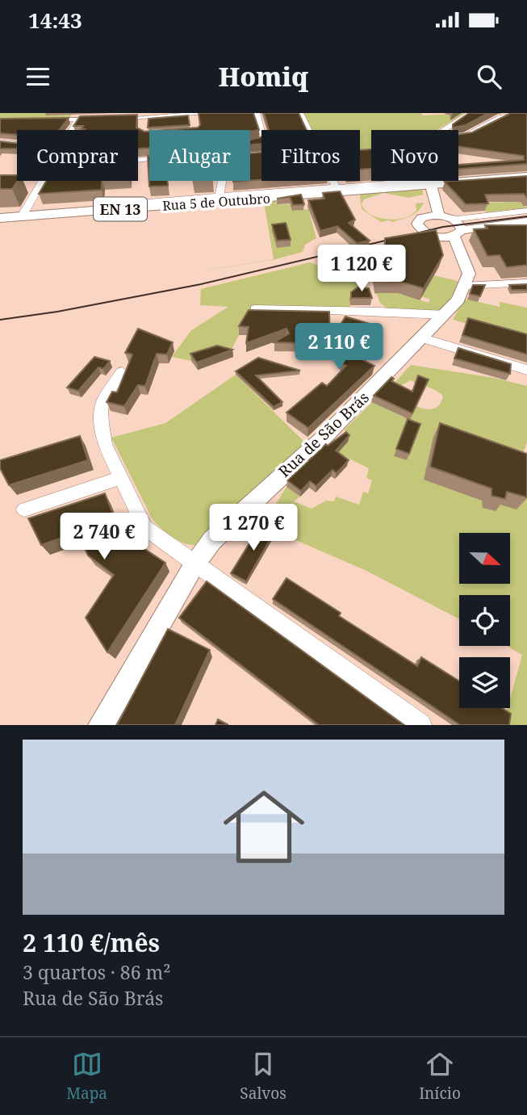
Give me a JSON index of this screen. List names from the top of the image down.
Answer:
{
  "streets": {
    "main road": ["Rua 5 de Outubro", "EN 13"],
    "street": ["Rua de São Brás"]
  },
  "crossings": [
    ["Rua 5 de Outubro", "EN 13"]
  ],
  "north": "right",
  "page": {
    "status": "14:43",
    "header": "Homiq",
    "chip": [
      "Comprar",
      "Alugar",
      "Filtros",
      "Novo"
    ],
    "price": [
      "1 120 €",
      "2 110 €",
      "1 270 €",
      "2 740 €"
    ],
    "list": [
      {
        "name": "2 110 €/mês",
        "note": "3 quartos · 86 m² · Rua de São Brás"
      }
    ],
    "tabs": ["Mapa", "Salvos", "Início"]
  }
}
